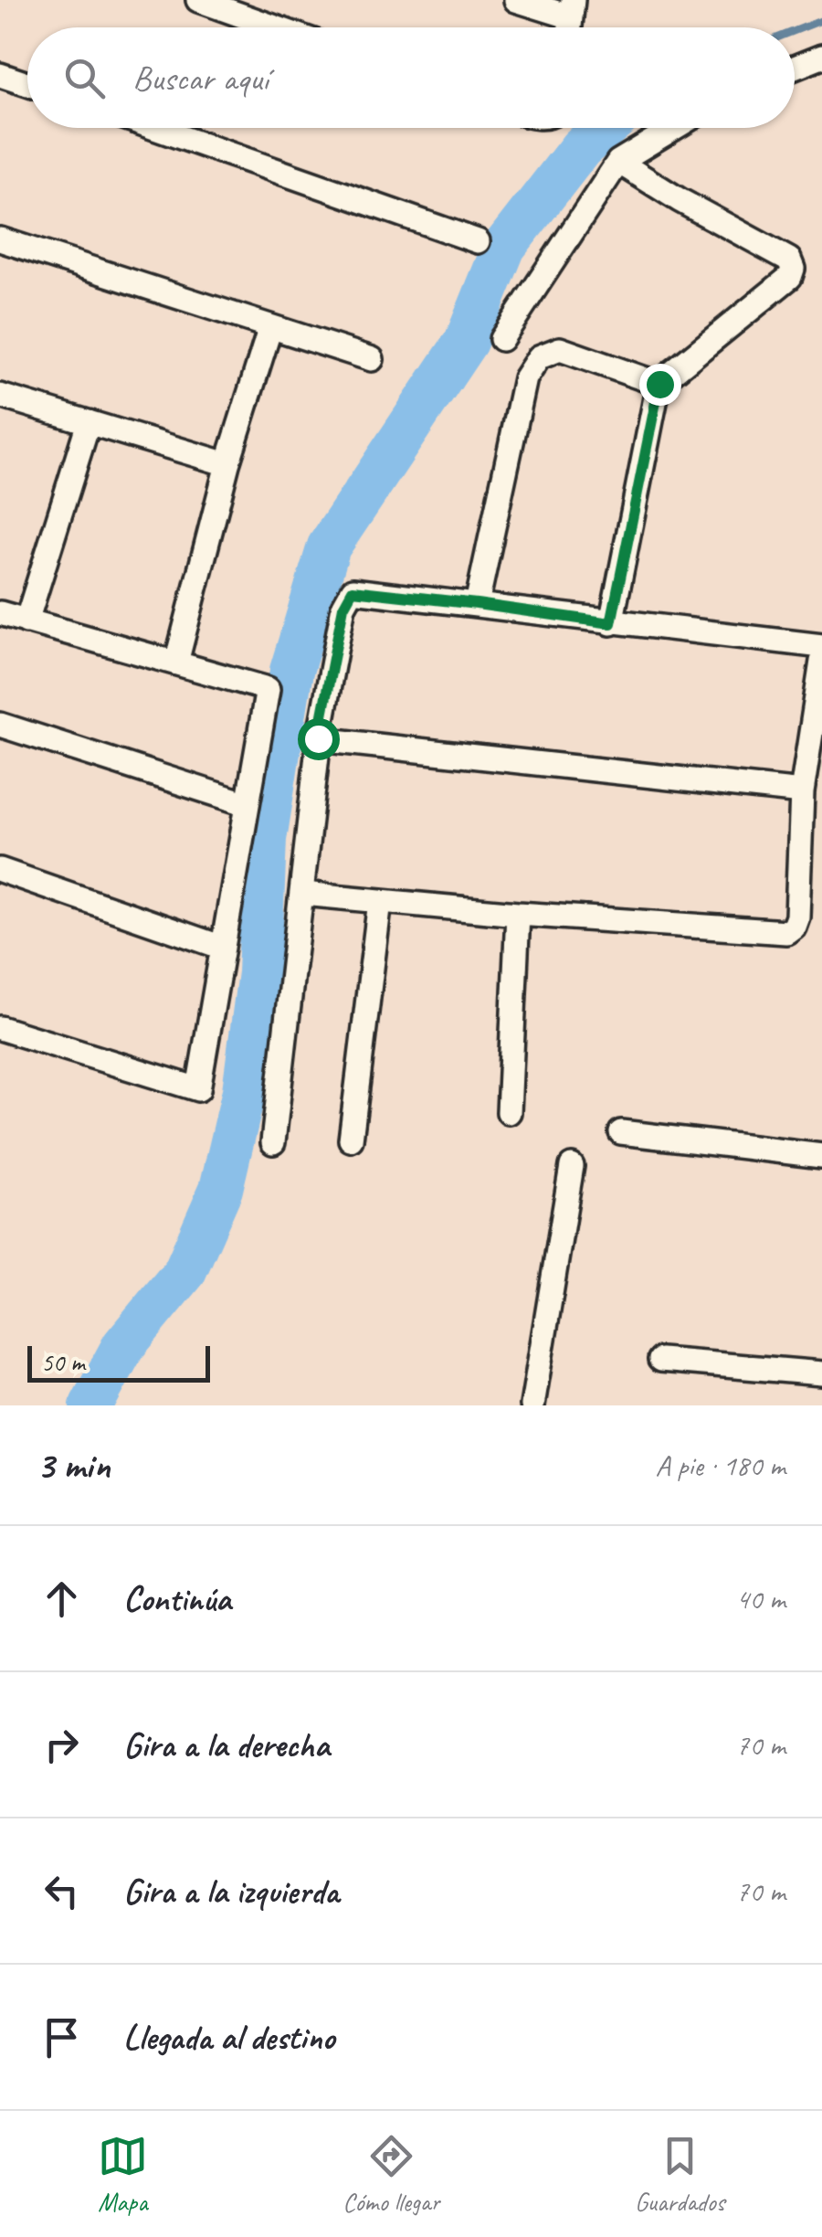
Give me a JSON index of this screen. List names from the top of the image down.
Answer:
{
  "scale_bar": "50 m",
  "page": {
    "search": "Buscar aquí",
    "scale": "50 m",
    "heading": ["3 min", "A pie · 180 m"],
    "list": [
      ["Continúa", "40 m"],
      ["Gira a la derecha", "70 m"],
      ["Gira a la izquierda", "70 m"],
      "Llegada al destino"
    ],
    "nav": ["Mapa", "Cómo llegar", "Guardados"]
  }
}
